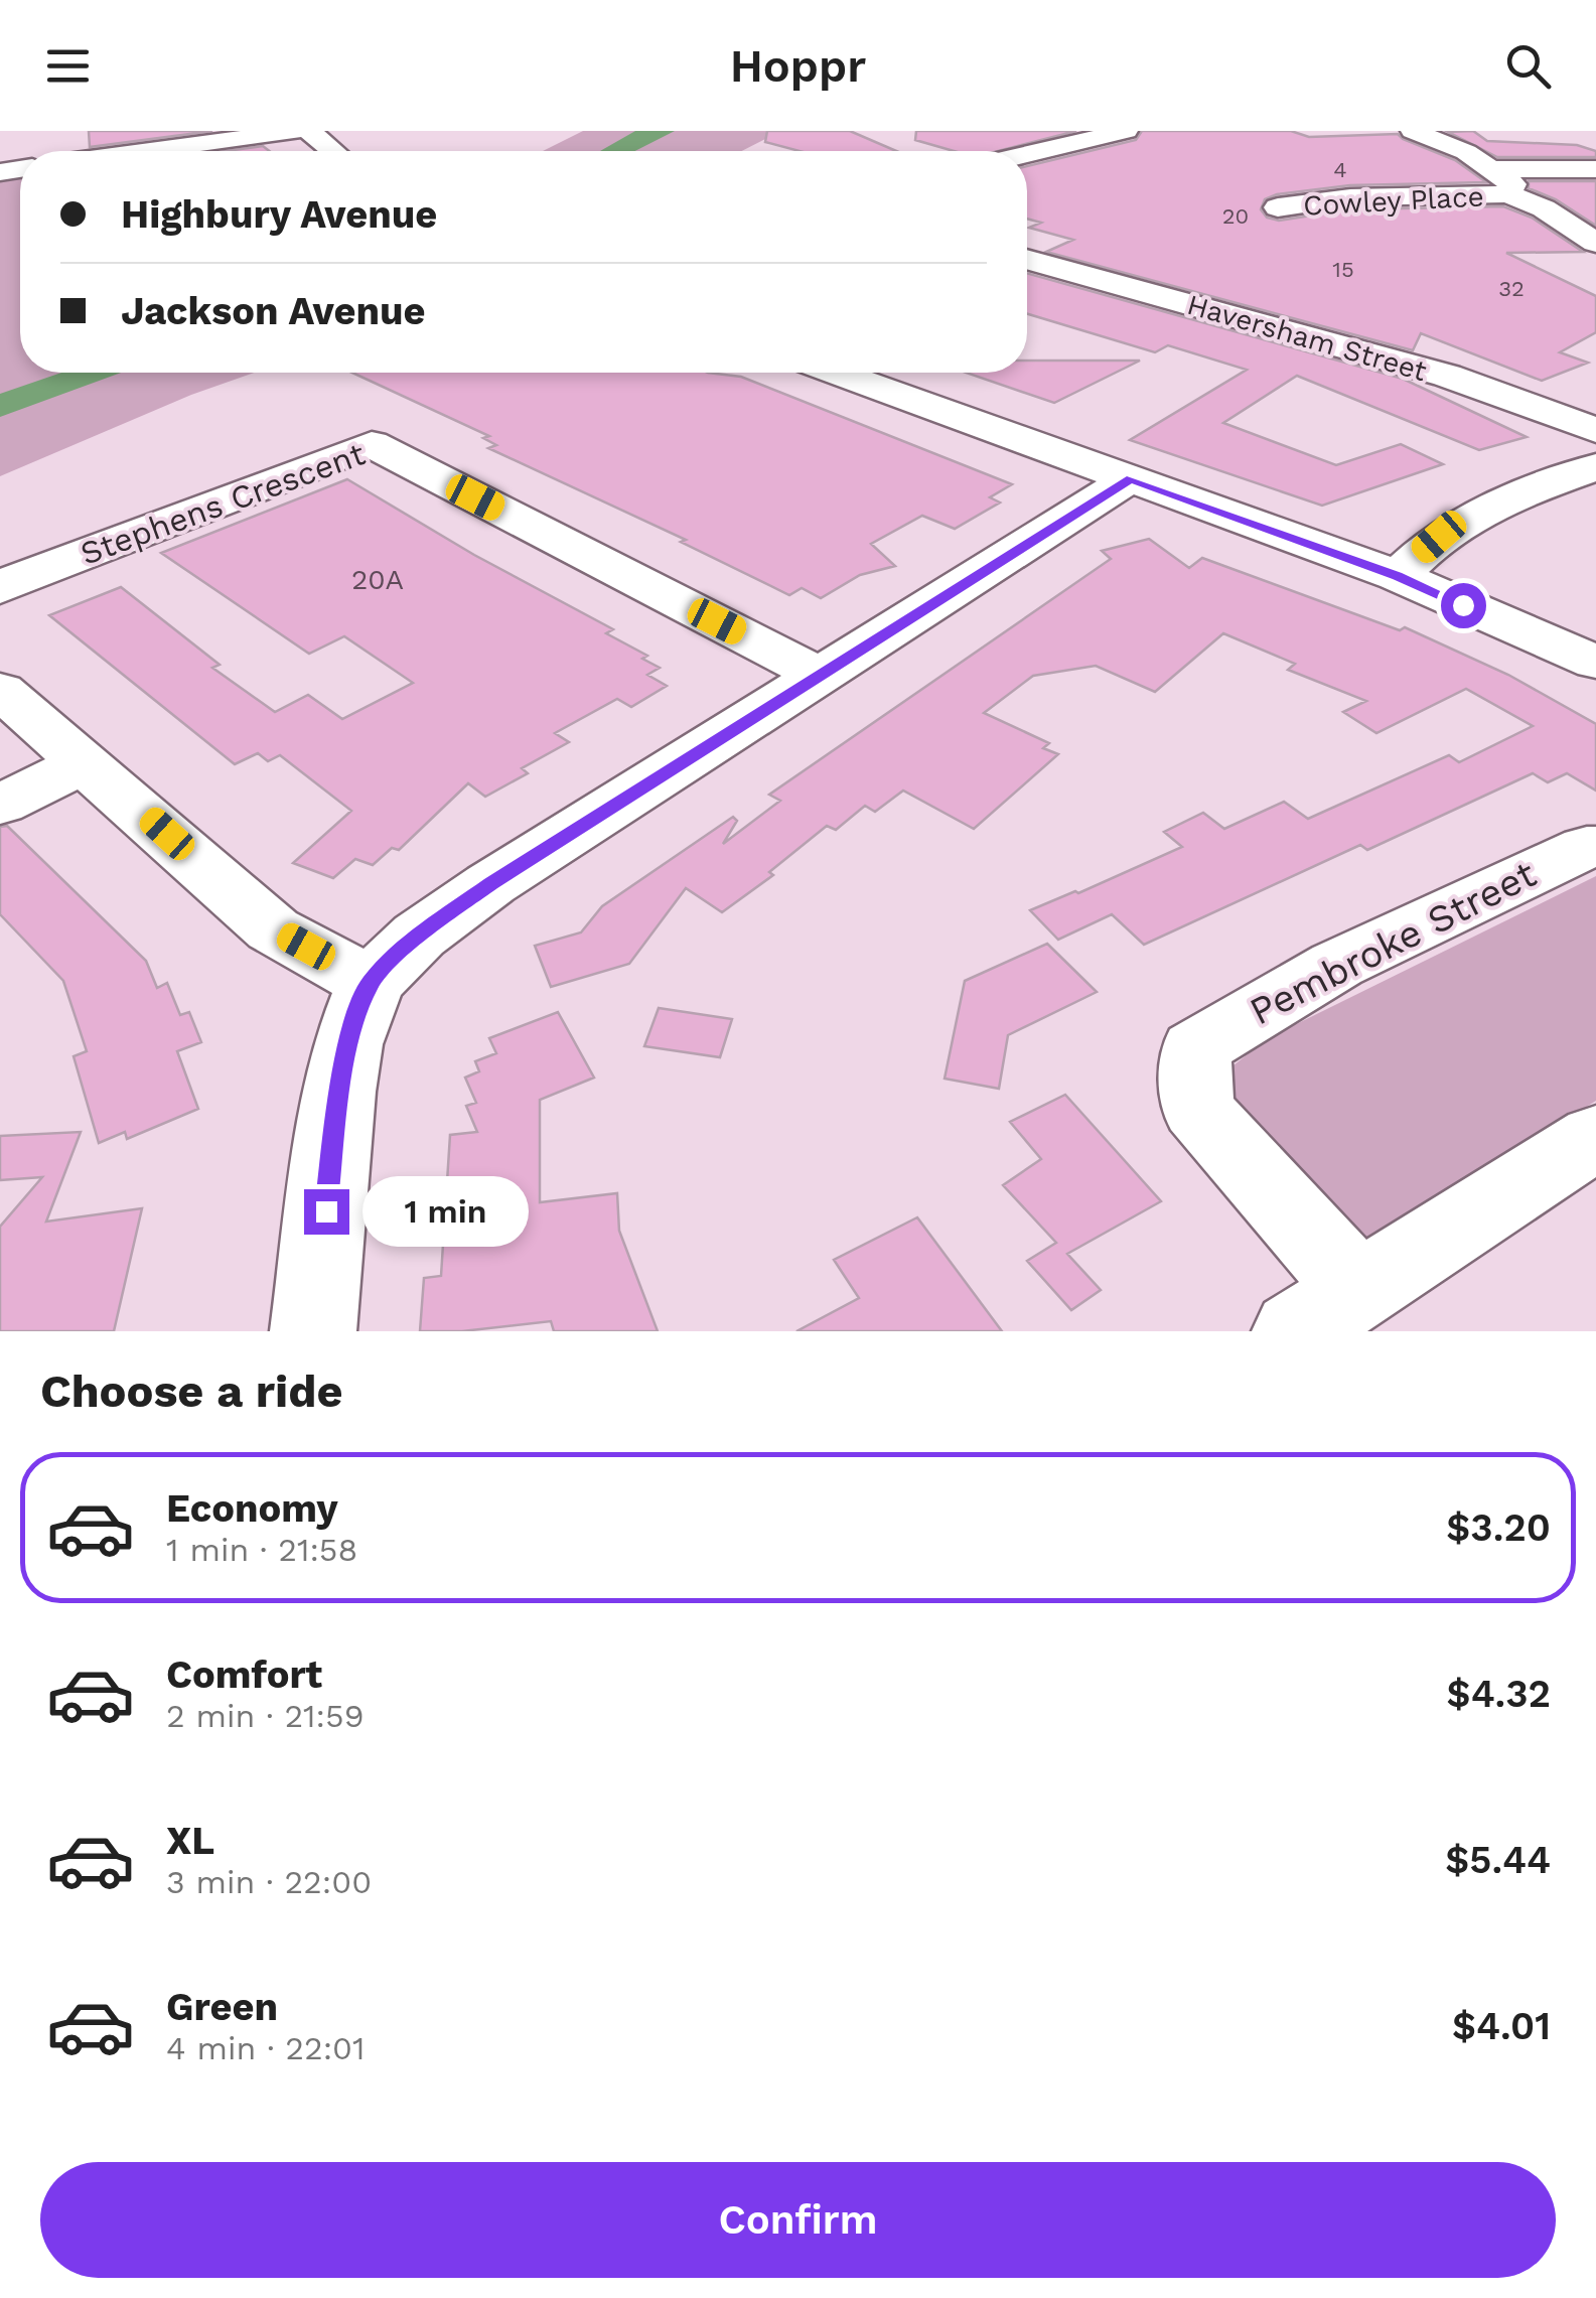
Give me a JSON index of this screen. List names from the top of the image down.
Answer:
{
  "streets": {
    "street": [
      "Cowley Place",
      "Haversham Street",
      "Stephens Crescent",
      "Pembroke Street"
    ]
  },
  "house_numbers": [
    "4",
    "20",
    "15",
    "32",
    "20A"
  ],
  "page": {
    "header": "Hoppr",
    "banner": ["Highbury Avenue", "Jackson Avenue"],
    "bubble": "1 min",
    "heading": "Choose a ride",
    "list": [
      {
        "name": "Economy",
        "note": "1 min · 21:58",
        "value": "$3.20"
      },
      {
        "name": "Comfort",
        "note": "2 min · 21:59",
        "value": "$4.32"
      },
      {
        "name": "XL",
        "note": "3 min · 22:00",
        "value": "$5.44"
      },
      {
        "name": "Green",
        "note": "4 min · 22:01",
        "value": "$4.01"
      }
    ],
    "buttons": "Confirm"
  }
}
